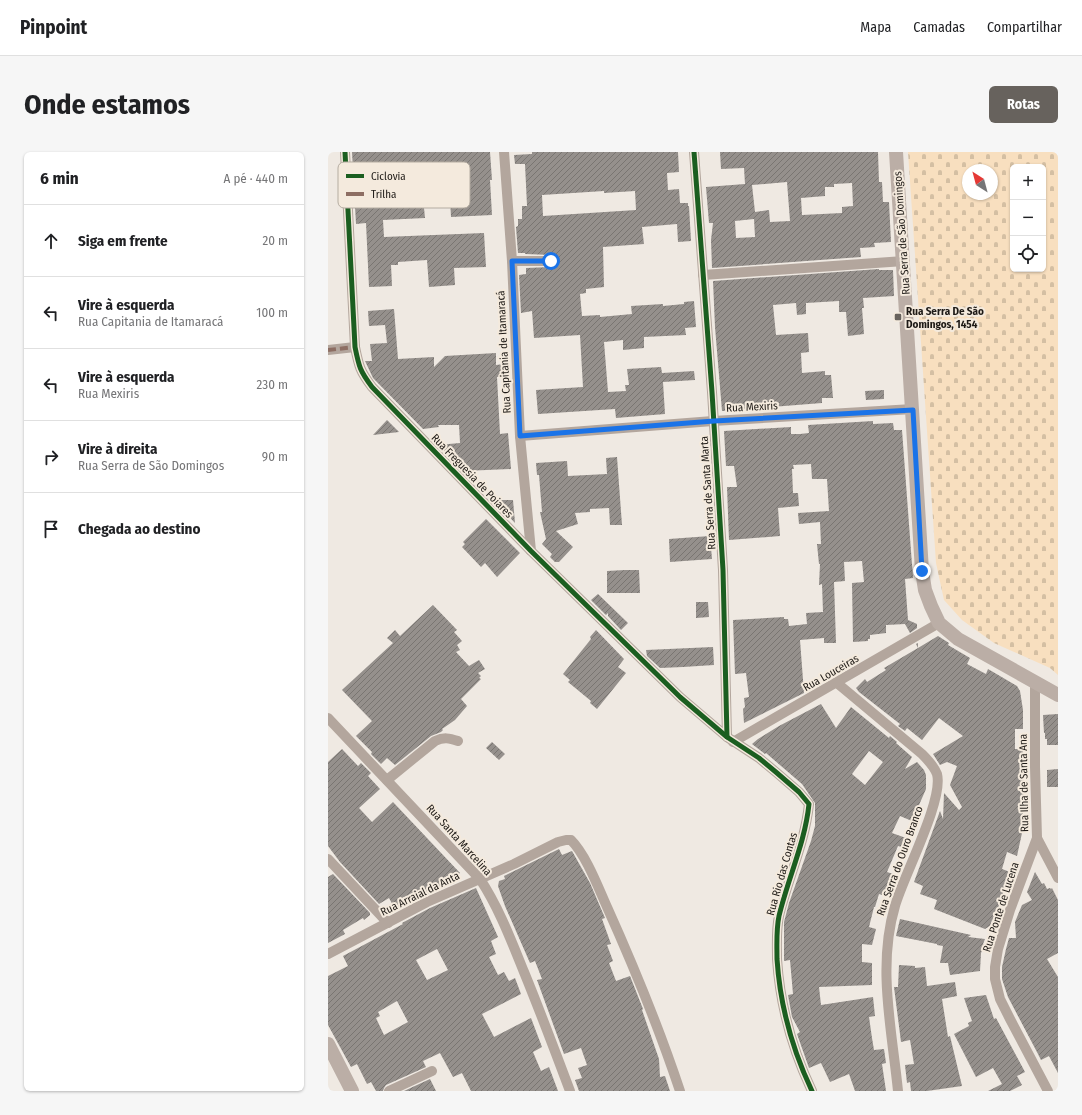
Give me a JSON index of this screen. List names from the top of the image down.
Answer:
{
  "streets": {
    "main road": ["Rua Serra de São Domingos"],
    "street": [
      "Rua Capitania de Itamaracá",
      "Rua Mexiris",
      "Rua Freguesia de Poiares",
      "Rua Serra de Santa Marta",
      "Rua Louceiras",
      "Rua Ilha de Santa Ana",
      "Rua Santa Marcelina",
      "Rua Serra do Ouro Branco",
      "Rua Rio das Contas",
      "Rua Arraial da Anta",
      "Rua Ponte de Lucena"
    ]
  },
  "crossings": [
    ["Rua Serra de São Domingos", "Rua Mexiris"],
    ["Rua Serra de São Domingos", "Rua Louceiras"],
    ["Rua Capitania de Itamaracá", "Rua Mexiris"],
    ["Rua Capitania de Itamaracá", "Rua Freguesia de Poiares"],
    ["Rua Mexiris", "Rua Serra de Santa Marta"],
    ["Rua Freguesia de Poiares", "Rua Serra de Santa Marta"],
    ["Rua Freguesia de Poiares", "Rua Louceiras"],
    ["Rua Freguesia de Poiares", "Rua Rio das Contas"],
    ["Rua Serra de Santa Marta", "Rua Louceiras"],
    ["Rua Serra de Santa Marta", "Rua Rio das Contas"],
    ["Rua Louceiras", "Rua Serra do Ouro Branco"],
    ["Rua Louceiras", "Rua Rio das Contas"],
    ["Rua Ilha de Santa Ana", "Rua Ponte de Lucena"],
    ["Rua Santa Marcelina", "Rua Arraial da Anta"]
  ],
  "places": {
    "transit": ["Rua Serra De São Domingos, 1454"]
  },
  "legend": ["Ciclovia", "Trilha"],
  "north": "top left",
  "page": {
    "header": "Pinpoint",
    "nav": ["Mapa", "Camadas", "Compartilhar"],
    "buttons": "Rotas",
    "title": "Onde estamos",
    "heading": ["6 min", "A pé · 440 m"],
    "map_buttons": ["+", "−"],
    "list": [
      ["Siga em frente", "20 m"],
      ["Vire à esquerda", "Rua Capitania de Itamaracá", "100 m"],
      ["Vire à esquerda", "Rua Mexiris", "230 m"],
      ["Vire à direita", "Rua Serra de São Domingos", "90 m"],
      "Chegada ao destino"
    ]
  }
}
